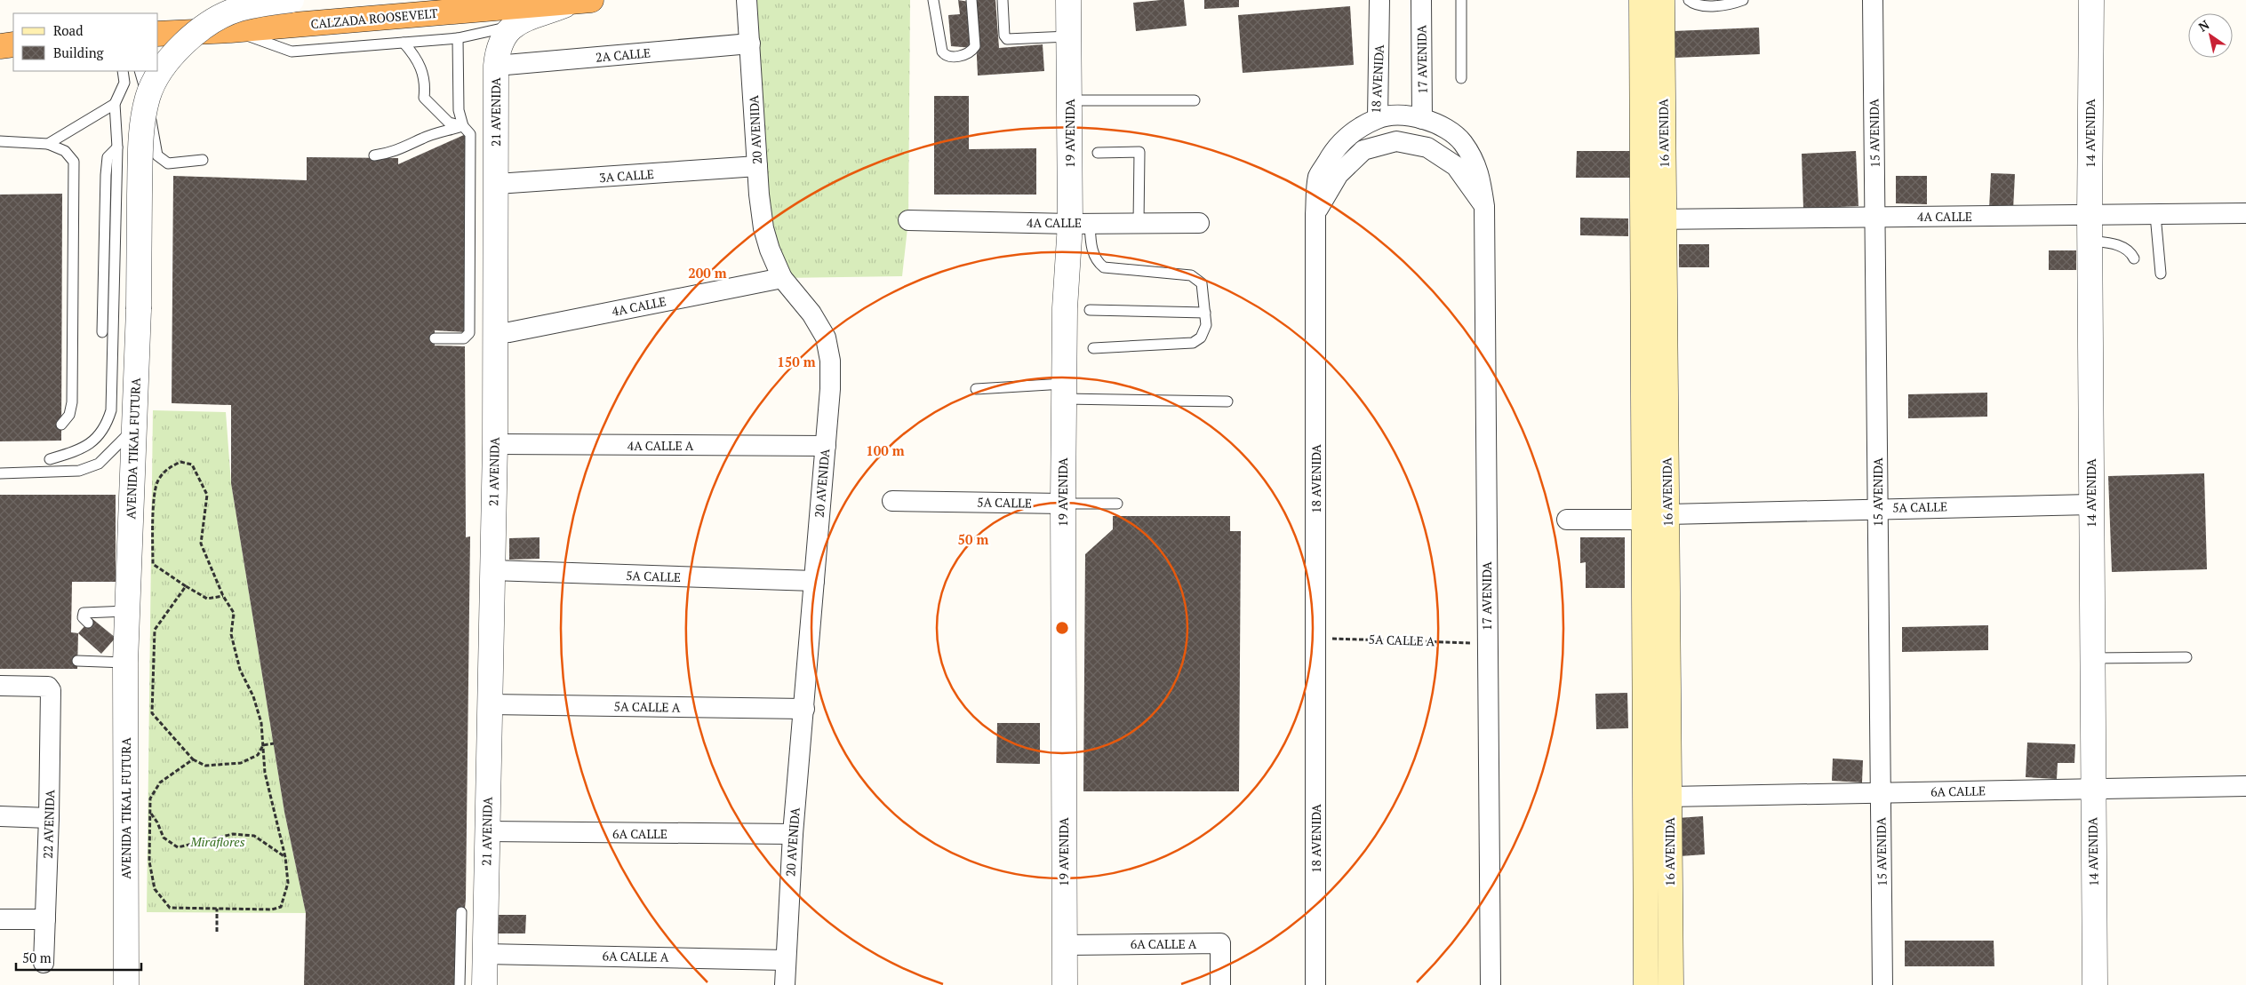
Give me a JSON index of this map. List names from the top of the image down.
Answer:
{
  "streets": {
    "highway": ["CALZADA ROOSEVELT"],
    "main road": ["16 AVENIDA"],
    "street": [
      "2A CALLE",
      "17 AVENIDA",
      "18 AVENIDA",
      "21 AVENIDA",
      "20 AVENIDA",
      "19 AVENIDA",
      "15 AVENIDA",
      "14 AVENIDA",
      "3A CALLE",
      "4A CALLE",
      "4A CALLE A",
      "AVENIDA TIKAL FUTURA",
      "5A CALLE",
      "5A CALLE A",
      "6A CALLE",
      "22 AVENIDA",
      "6A CALLE A"
    ]
  },
  "crossings": [
    ["2A CALLE", "21 AVENIDA"],
    ["2A CALLE", "20 AVENIDA"],
    ["17 AVENIDA", "18 AVENIDA"],
    ["17 AVENIDA", "5A CALLE A"],
    ["18 AVENIDA", "5A CALLE A"],
    ["21 AVENIDA", "3A CALLE"],
    ["21 AVENIDA", "4A CALLE"],
    ["21 AVENIDA", "4A CALLE A"],
    ["21 AVENIDA", "5A CALLE"],
    ["21 AVENIDA", "5A CALLE A"],
    ["21 AVENIDA", "6A CALLE"],
    ["21 AVENIDA", "6A CALLE A"],
    ["20 AVENIDA", "3A CALLE"],
    ["20 AVENIDA", "4A CALLE"],
    ["20 AVENIDA", "4A CALLE A"],
    ["20 AVENIDA", "5A CALLE"],
    ["20 AVENIDA", "5A CALLE A"],
    ["20 AVENIDA", "6A CALLE"],
    ["20 AVENIDA", "6A CALLE A"],
    ["19 AVENIDA", "4A CALLE"],
    ["19 AVENIDA", "5A CALLE"],
    ["19 AVENIDA", "6A CALLE A"],
    ["16 AVENIDA", "4A CALLE"],
    ["16 AVENIDA", "5A CALLE"],
    ["16 AVENIDA", "6A CALLE"],
    ["15 AVENIDA", "4A CALLE"],
    ["15 AVENIDA", "5A CALLE"],
    ["15 AVENIDA", "6A CALLE"],
    ["14 AVENIDA", "4A CALLE"],
    ["14 AVENIDA", "5A CALLE"],
    ["14 AVENIDA", "6A CALLE"]
  ],
  "parks": ["Miraflores"],
  "legend": ["Road", "Building"],
  "scale_bar": "50 m",
  "north": "top left",
  "rings": [
    "200 m",
    "150 m",
    "100 m",
    "50 m"
  ]
}
